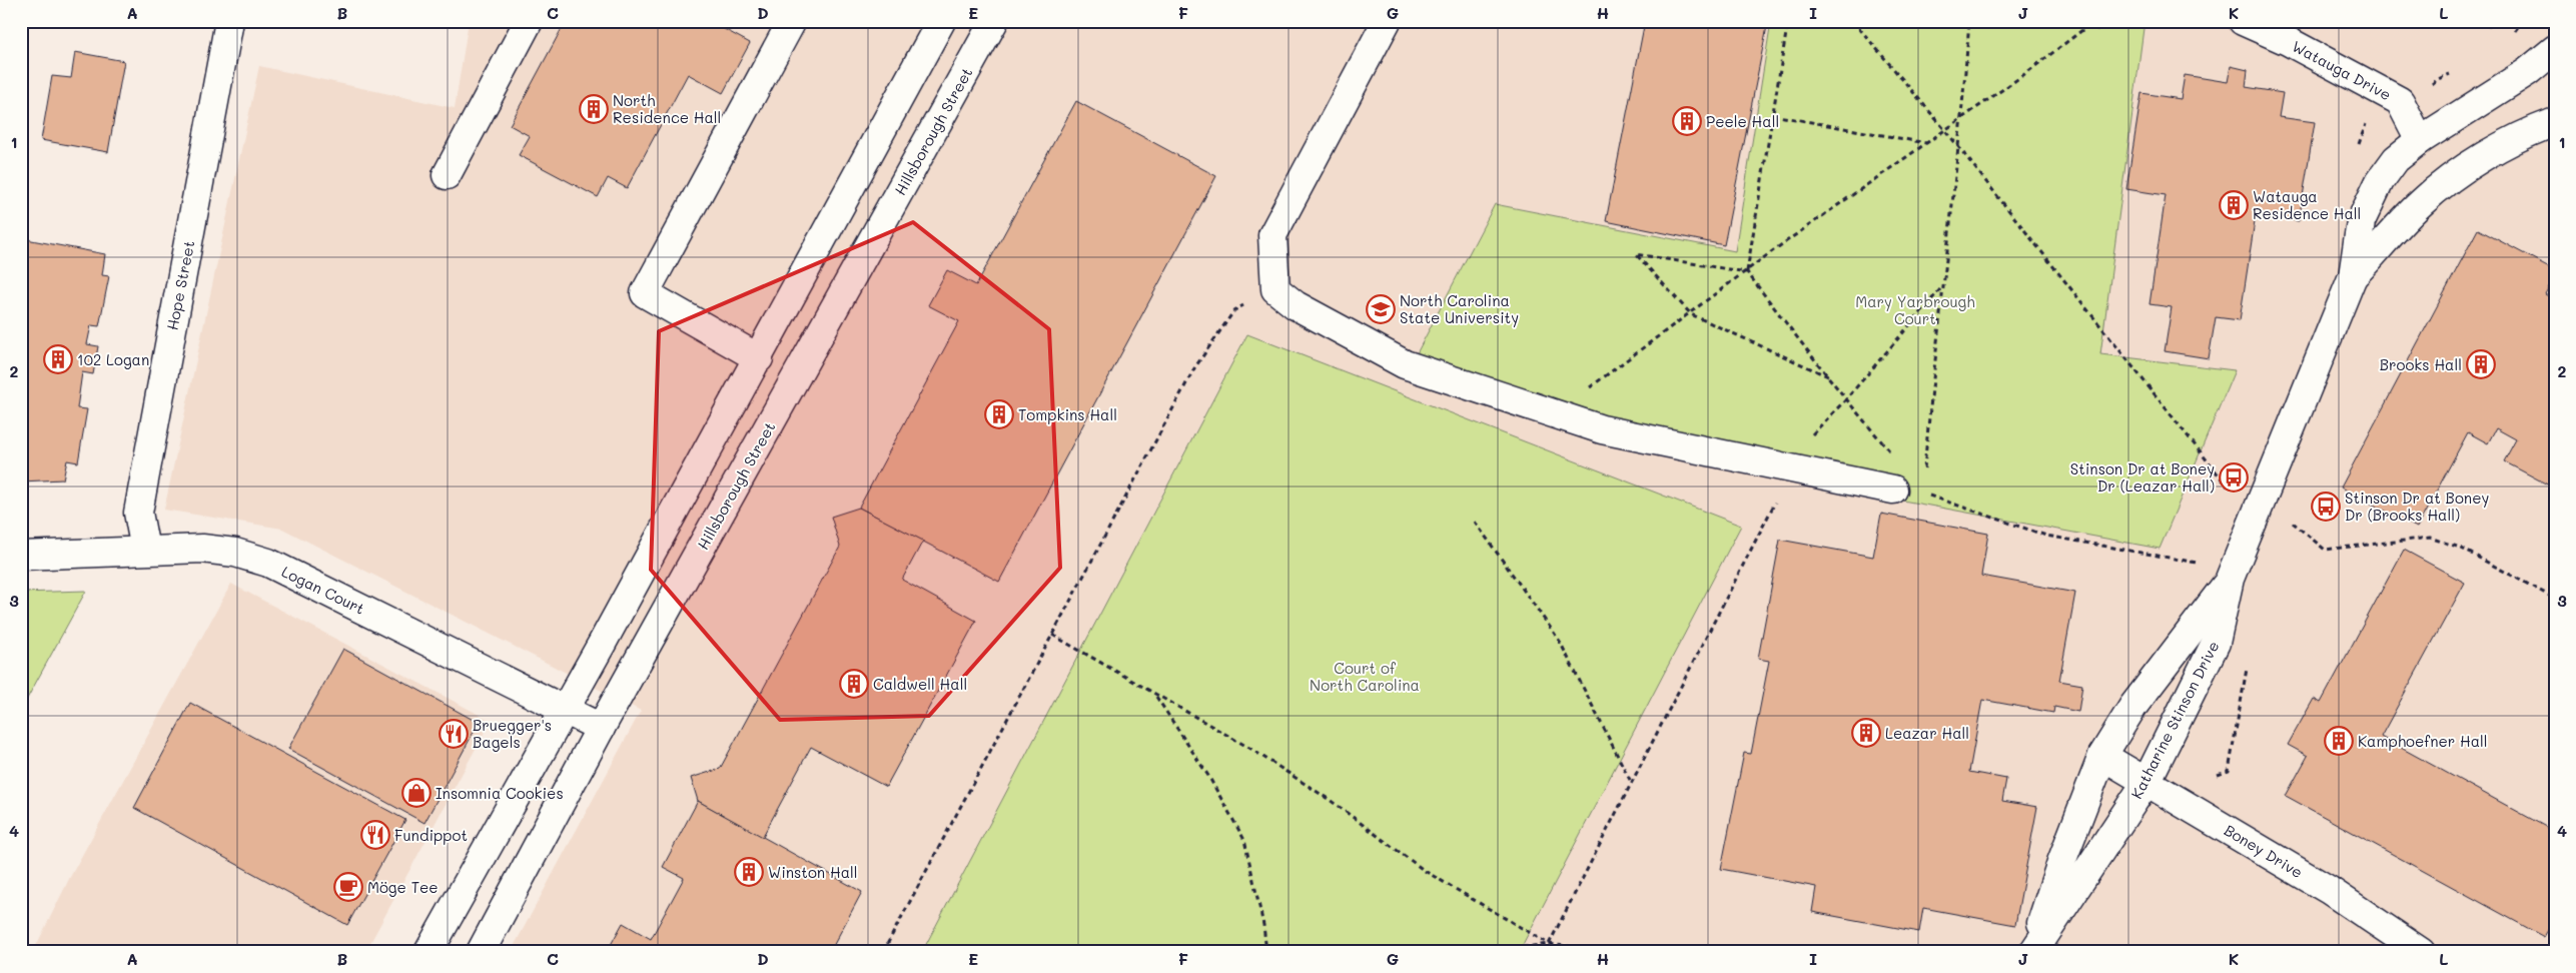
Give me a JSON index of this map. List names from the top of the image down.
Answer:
{
  "streets": {
    "street": [
      "Watauga Drive",
      "Hillsborough Street",
      "Hope Street",
      "Logan Court",
      "Katharine Stinson Drive",
      "Boney Drive"
    ]
  },
  "crossings": [
    ["Watauga Drive", "Katharine Stinson Drive"],
    ["Hillsborough Street", "Logan Court"],
    ["Hope Street", "Logan Court"],
    ["Katharine Stinson Drive", "Boney Drive"]
  ],
  "parks": ["Mary Yarbrough Court", "Court of North Carolina"],
  "places": {
    "building": [
      "North Residence Hall",
      "Peele Hall",
      "Watauga Residence Hall",
      "102 Logan",
      "Brooks Hall",
      "Tompkins Hall",
      "Caldwell Hall",
      "Leazar Hall",
      "Kamphoefner Hall",
      "Winston Hall"
    ],
    "school or university": ["North Carolina State University"],
    "bus stop": ["Stinson Dr at Boney Dr (Leazar Hall)", "Stinson Dr at Boney Dr (Brooks Hall)"],
    "restaurant": ["Bruegger's Bagels", "Fundippot"],
    "shop": ["Insomnia Cookies"],
    "cafe": ["Möge Tee"]
  },
  "grid": {
    "columns": [
      "A",
      "B",
      "C",
      "D",
      "E",
      "F",
      "G",
      "H",
      "I",
      "J",
      "K",
      "L"
    ],
    "rows": [
      "1",
      "2",
      "3",
      "4"
    ]
  }
}
